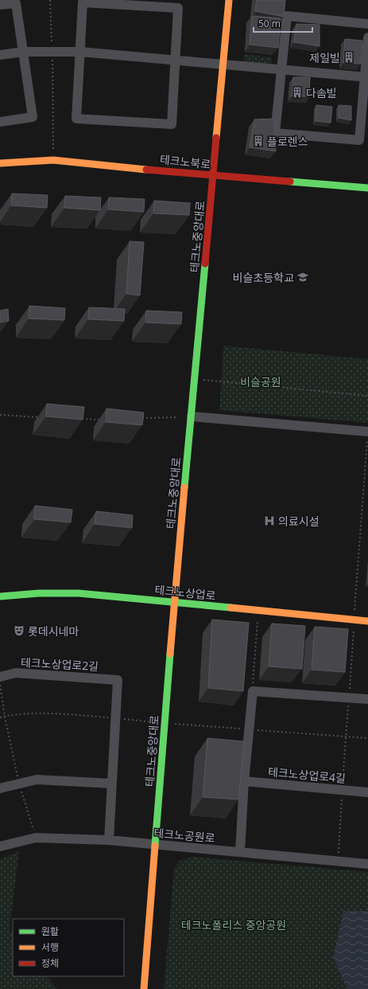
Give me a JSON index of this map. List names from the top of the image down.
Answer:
{
  "streets": {
    "main road": ["테크노북로", "테크노중앙대로", "테크노상업로"],
    "street": ["테크노상업로2길", "테크노상업로4길", "테크노공원로"]
  },
  "crossings": [
    ["테크노북로", "테크노중앙대로"],
    ["테크노중앙대로", "테크노상업로"],
    ["테크노중앙대로", "테크노공원로"]
  ],
  "parks": ["비슬공원", "테크노폴리스 중앙공원"],
  "places": {
    "building": ["제일빌", "다솜빌", "플로렌스"],
    "school or university": ["비슬초등학교"],
    "hospital": ["의료시설"],
    "theatre": ["롯데시네마"]
  },
  "legend": ["원활", "서행", "정체"],
  "scale_bar": "50 m"
}
